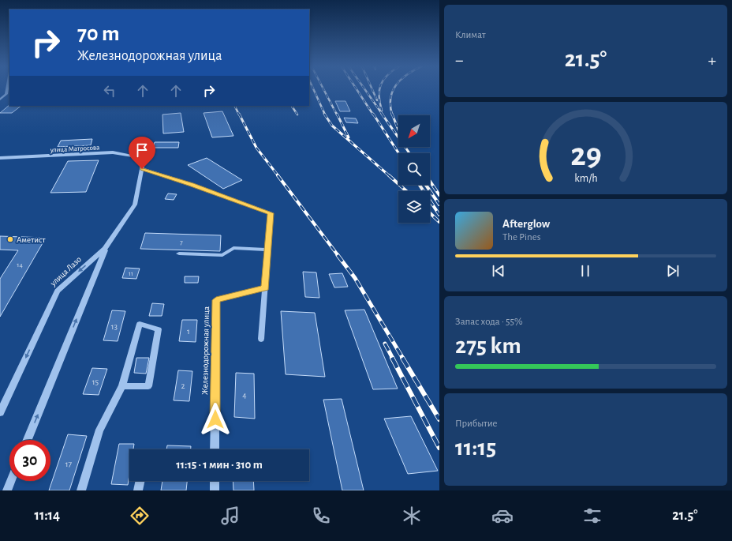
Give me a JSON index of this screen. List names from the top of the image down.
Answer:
{
  "streets": {
    "street": ["улица Матросова", "улица Лазо", "Железнодорожная улица"]
  },
  "crossings": [
    ["улица Матросова", "улица Лазо"]
  ],
  "places": ["Аметист"],
  "house_numbers": [
    "7",
    "14",
    "11",
    "13",
    "1",
    "15",
    "2",
    "4",
    "17"
  ],
  "north": "bottom left",
  "page": {
    "tile": [
      "Климат",
      ["Запас хода · 55%", "275 km"],
      ["Прибытие", "11:15"]
    ],
    "turn": ["70 m", "Железнодорожная улица"],
    "heat": ["−", "21.5°", "+"],
    "song": ["Afterglow", "The Pines"],
    "limit": "30",
    "trip": "11:15 · 1 мин · 310 m",
    "tabs": ["11:14", "21.5°"],
    "gauge": ["29", "km/h"]
  }
}
